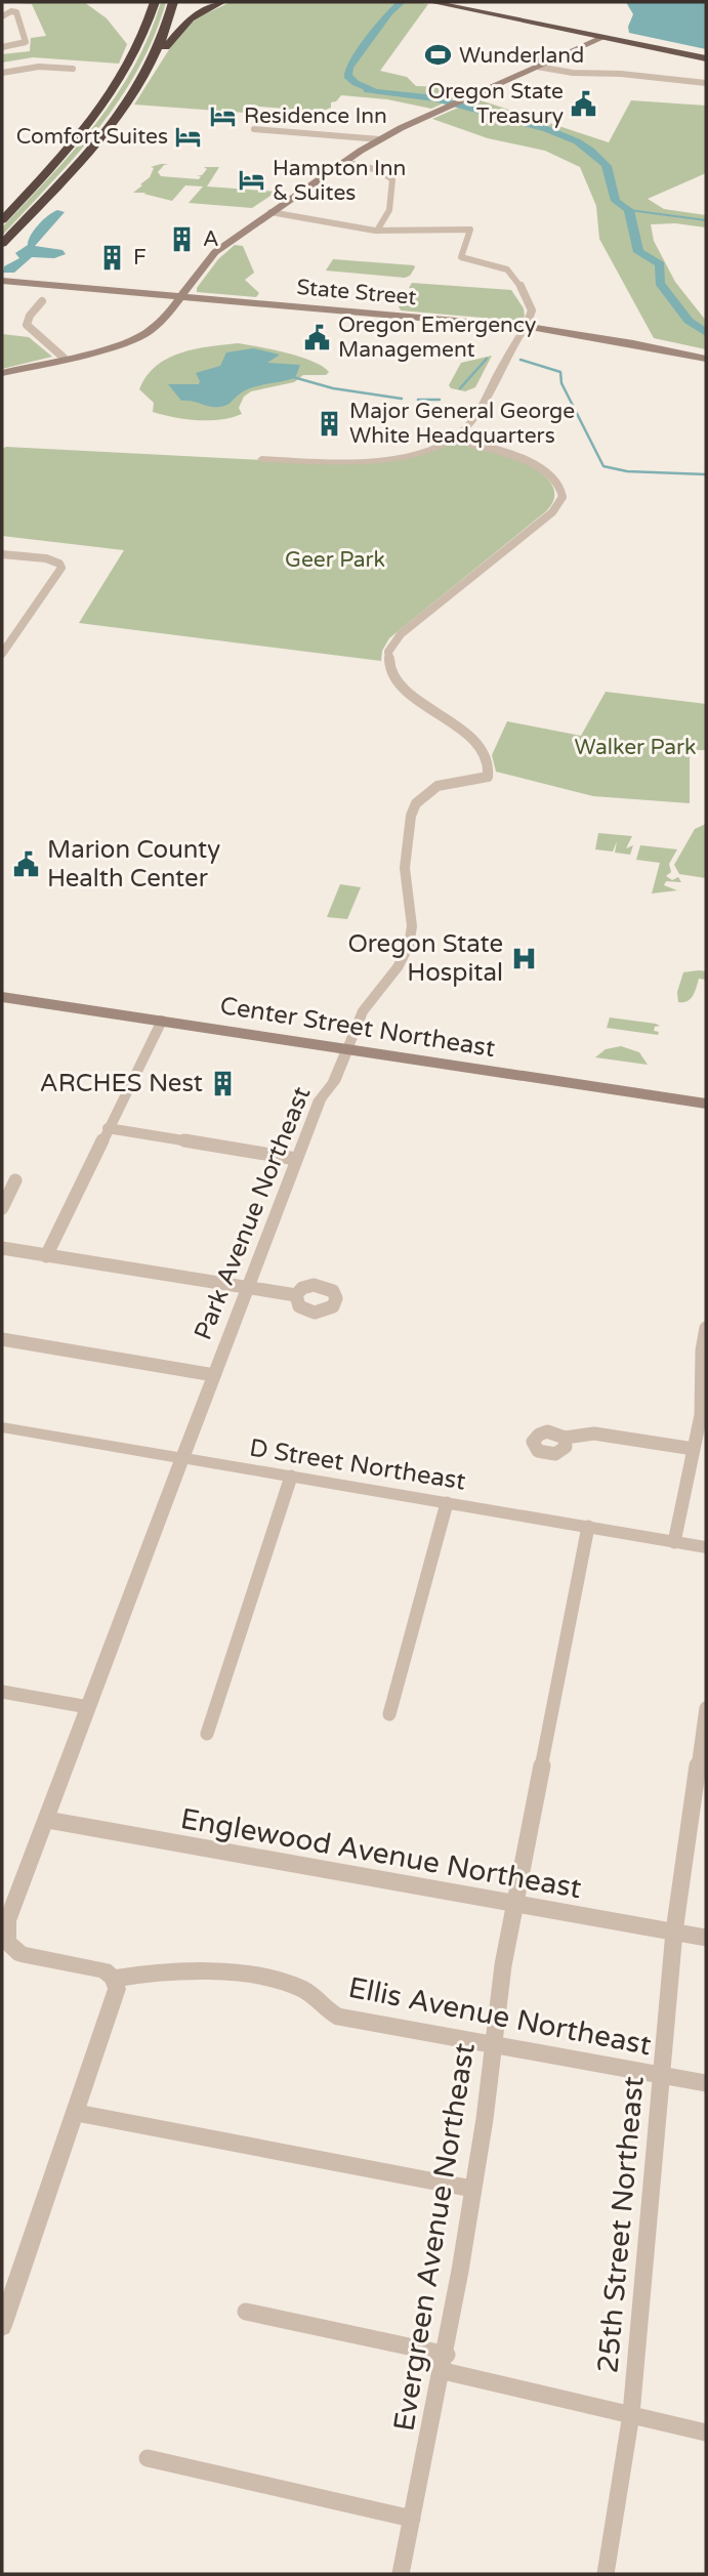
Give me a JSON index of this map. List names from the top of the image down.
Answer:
{
  "streets": {
    "main road": ["State Street", "Center Street Northeast"],
    "street": [
      "Park Avenue Northeast",
      "D Street Northeast",
      "Englewood Avenue Northeast",
      "Ellis Avenue Northeast",
      "25th Street Northeast",
      "Evergreen Avenue Northeast"
    ]
  },
  "crossings": [
    ["Center Street Northeast", "Park Avenue Northeast"],
    ["Park Avenue Northeast", "D Street Northeast"],
    ["Park Avenue Northeast", "Englewood Avenue Northeast"],
    ["D Street Northeast", "Evergreen Avenue Northeast"],
    ["Englewood Avenue Northeast", "25th Street Northeast"],
    ["Englewood Avenue Northeast", "Evergreen Avenue Northeast"],
    ["Ellis Avenue Northeast", "25th Street Northeast"],
    ["Ellis Avenue Northeast", "Evergreen Avenue Northeast"]
  ],
  "parks": ["Geer Park", "Walker Park"],
  "places": {
    "sports": ["Wunderland"],
    "public building": ["Oregon State Treasury", "Oregon Emergency Management", "Marion County Health Center"],
    "hotel": ["Residence Inn", "Comfort Suites", "Hampton Inn & Suites"],
    "building": [
      "A",
      "F",
      "Major General George White Headquarters",
      "ARCHES Nest"
    ],
    "hospital": ["Oregon State Hospital"]
  }
}
